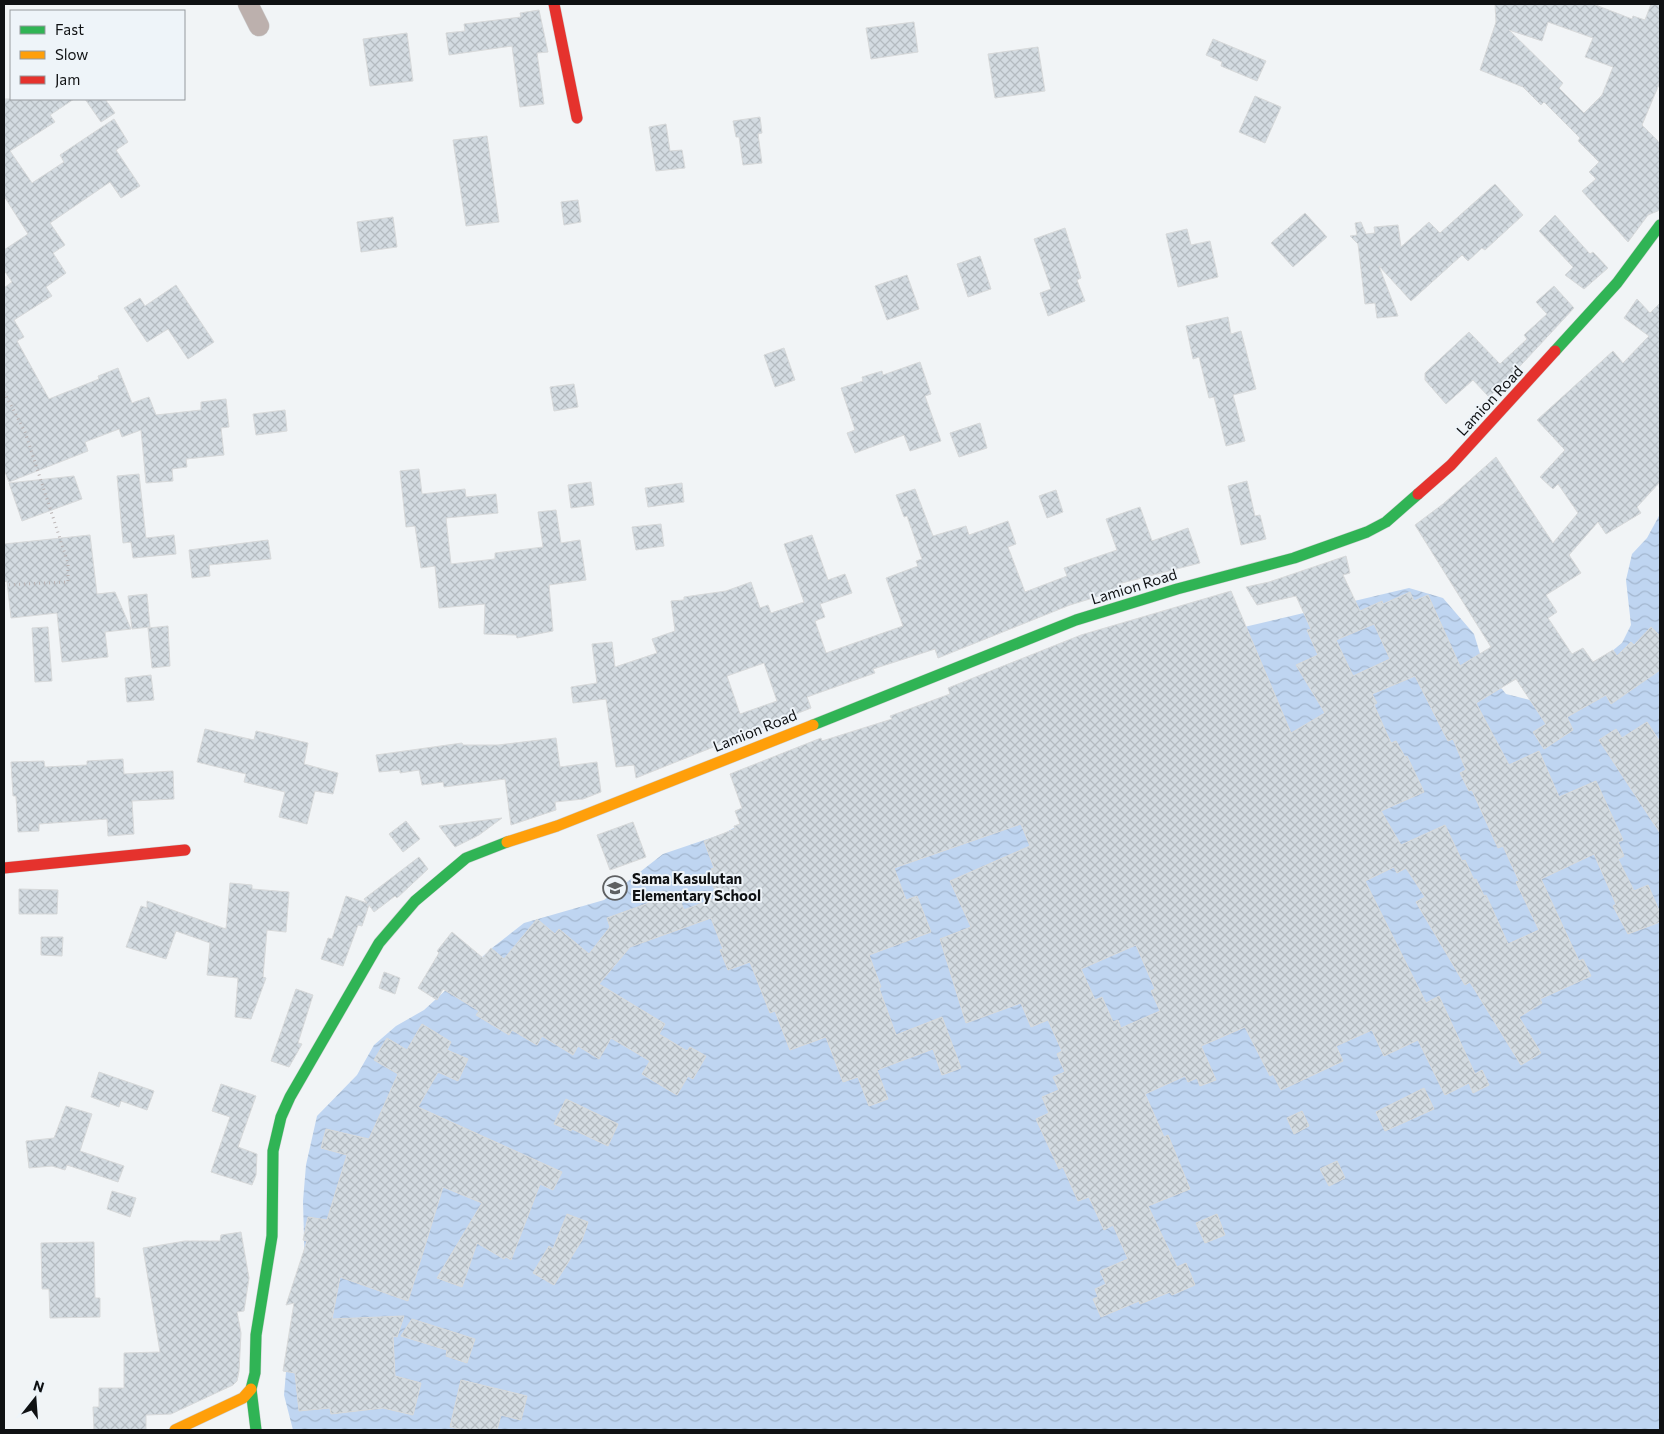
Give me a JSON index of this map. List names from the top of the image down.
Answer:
{
  "streets": {
    "street": ["Lamion Road"]
  },
  "places": {
    "school or university": ["Sama Kasulutan Elementary School"]
  },
  "legend": ["Fast", "Slow", "Jam"],
  "north": "top"
}
